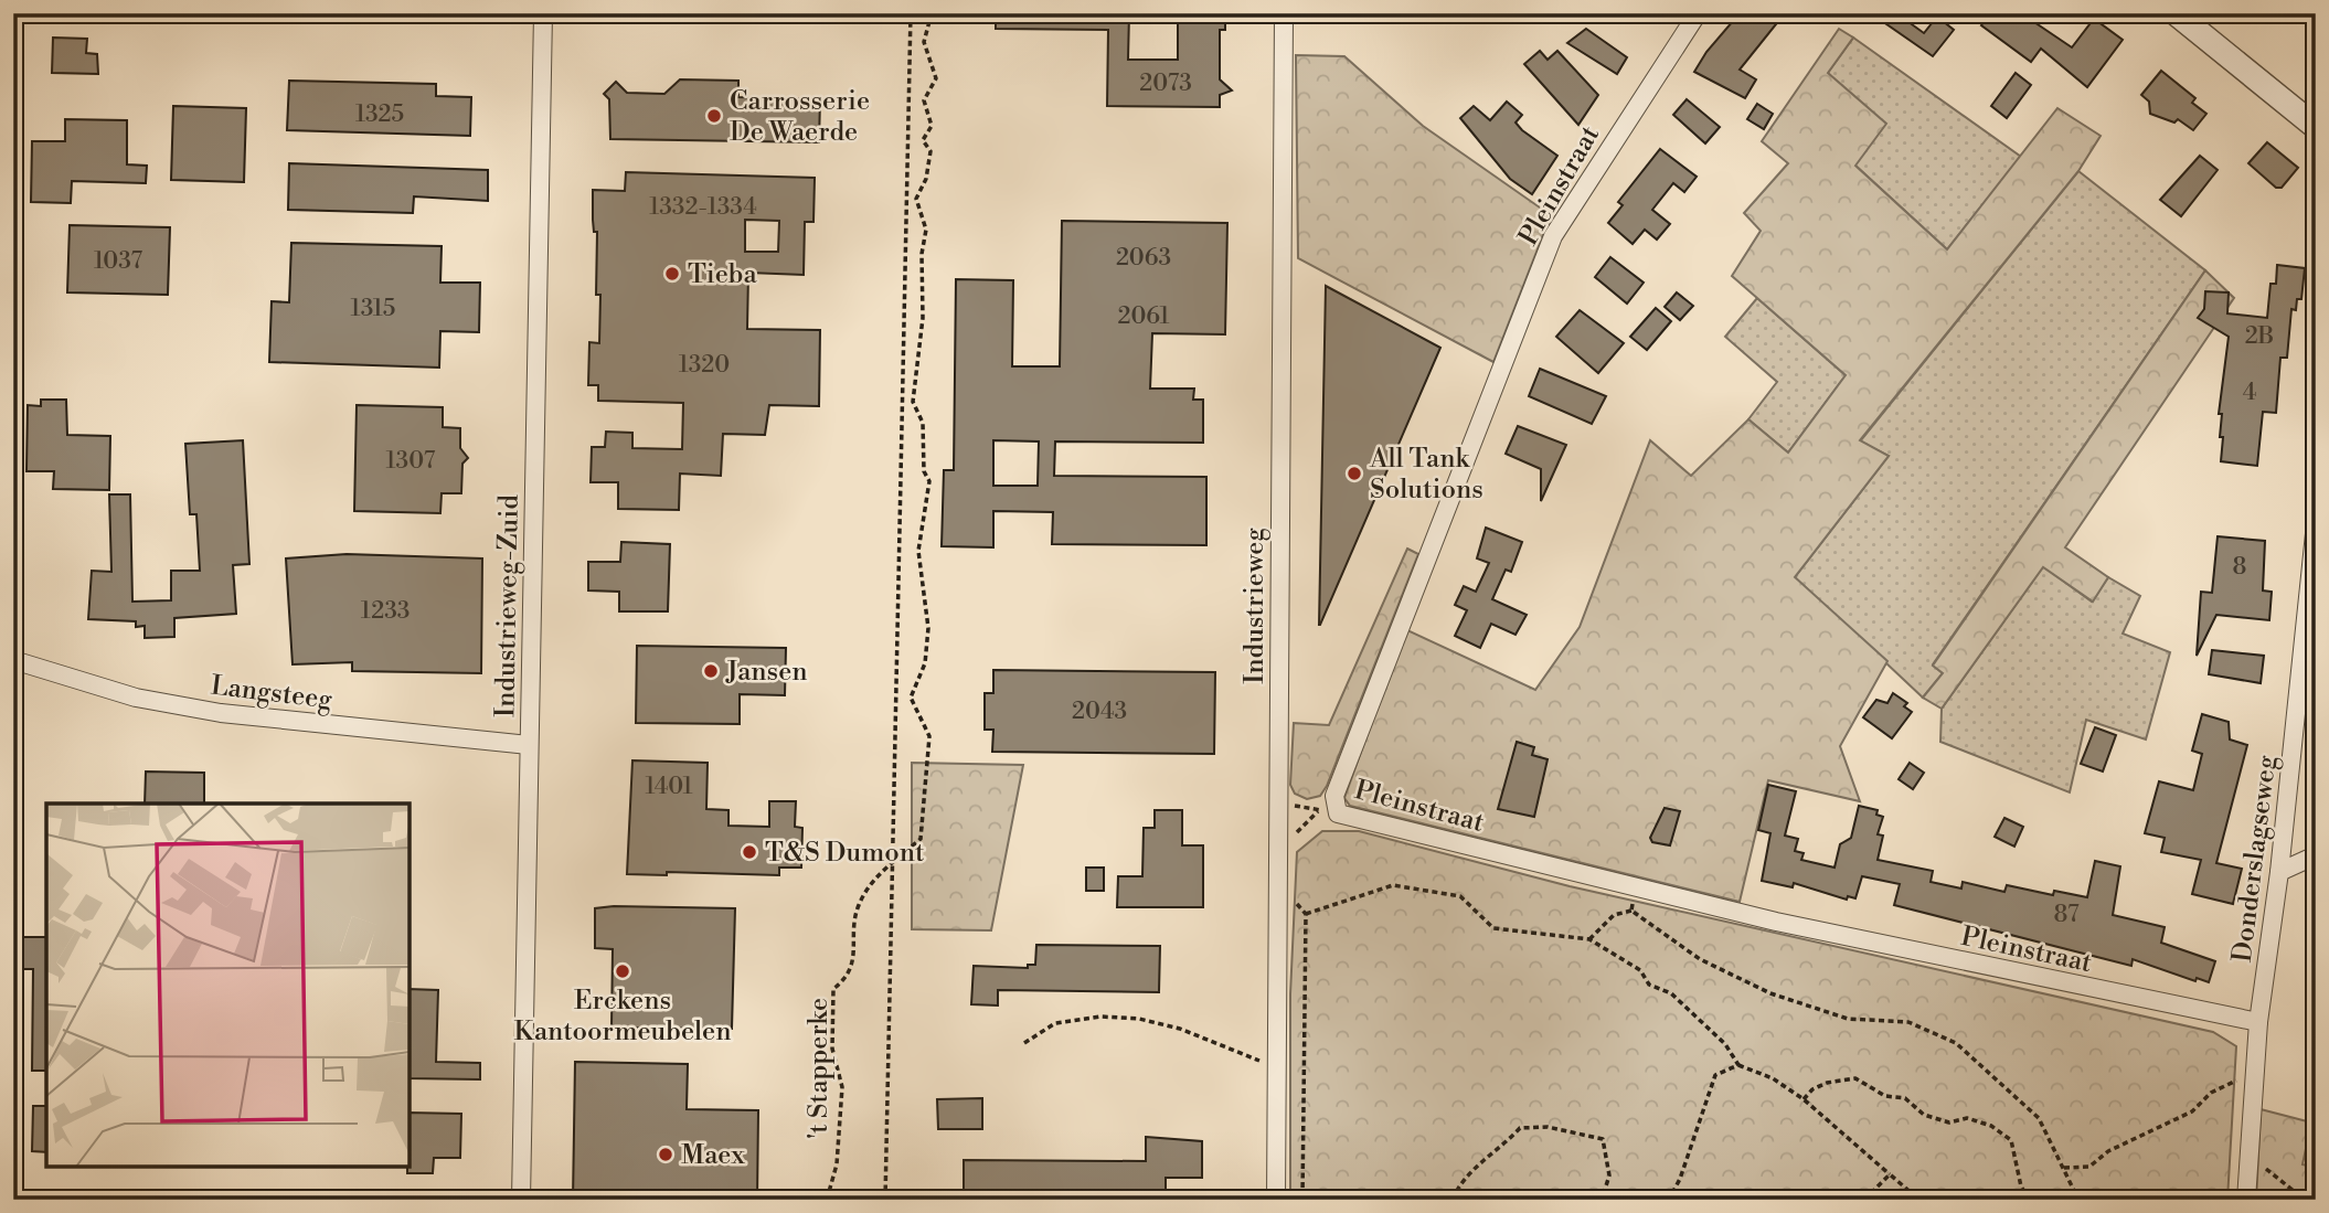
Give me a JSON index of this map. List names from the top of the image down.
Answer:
{
  "streets": {
    "street": [
      "Pleinstraat",
      "Industrieweg-Zuid",
      "Industrieweg",
      "Langsteeg",
      "Donderslagseweg"
    ],
    "path": ["'t Stapperke"]
  },
  "crossings": [
    ["Pleinstraat", "Donderslagseweg"],
    ["Industrieweg-Zuid", "Langsteeg"]
  ],
  "places": [
    "Carrosserie De Waerde",
    "Tieba",
    "All Tank Solutions",
    "Jansen",
    "T&S Dumont",
    "Erckens Kantoormeubelen",
    "Maex"
  ],
  "house_numbers": [
    "2073",
    "1325",
    "1332-1334",
    "2063",
    "1037",
    "1315",
    "2061",
    "2B",
    "1320",
    "4",
    "1307",
    "8",
    "1233",
    "2043",
    "1401",
    "87"
  ]
}
